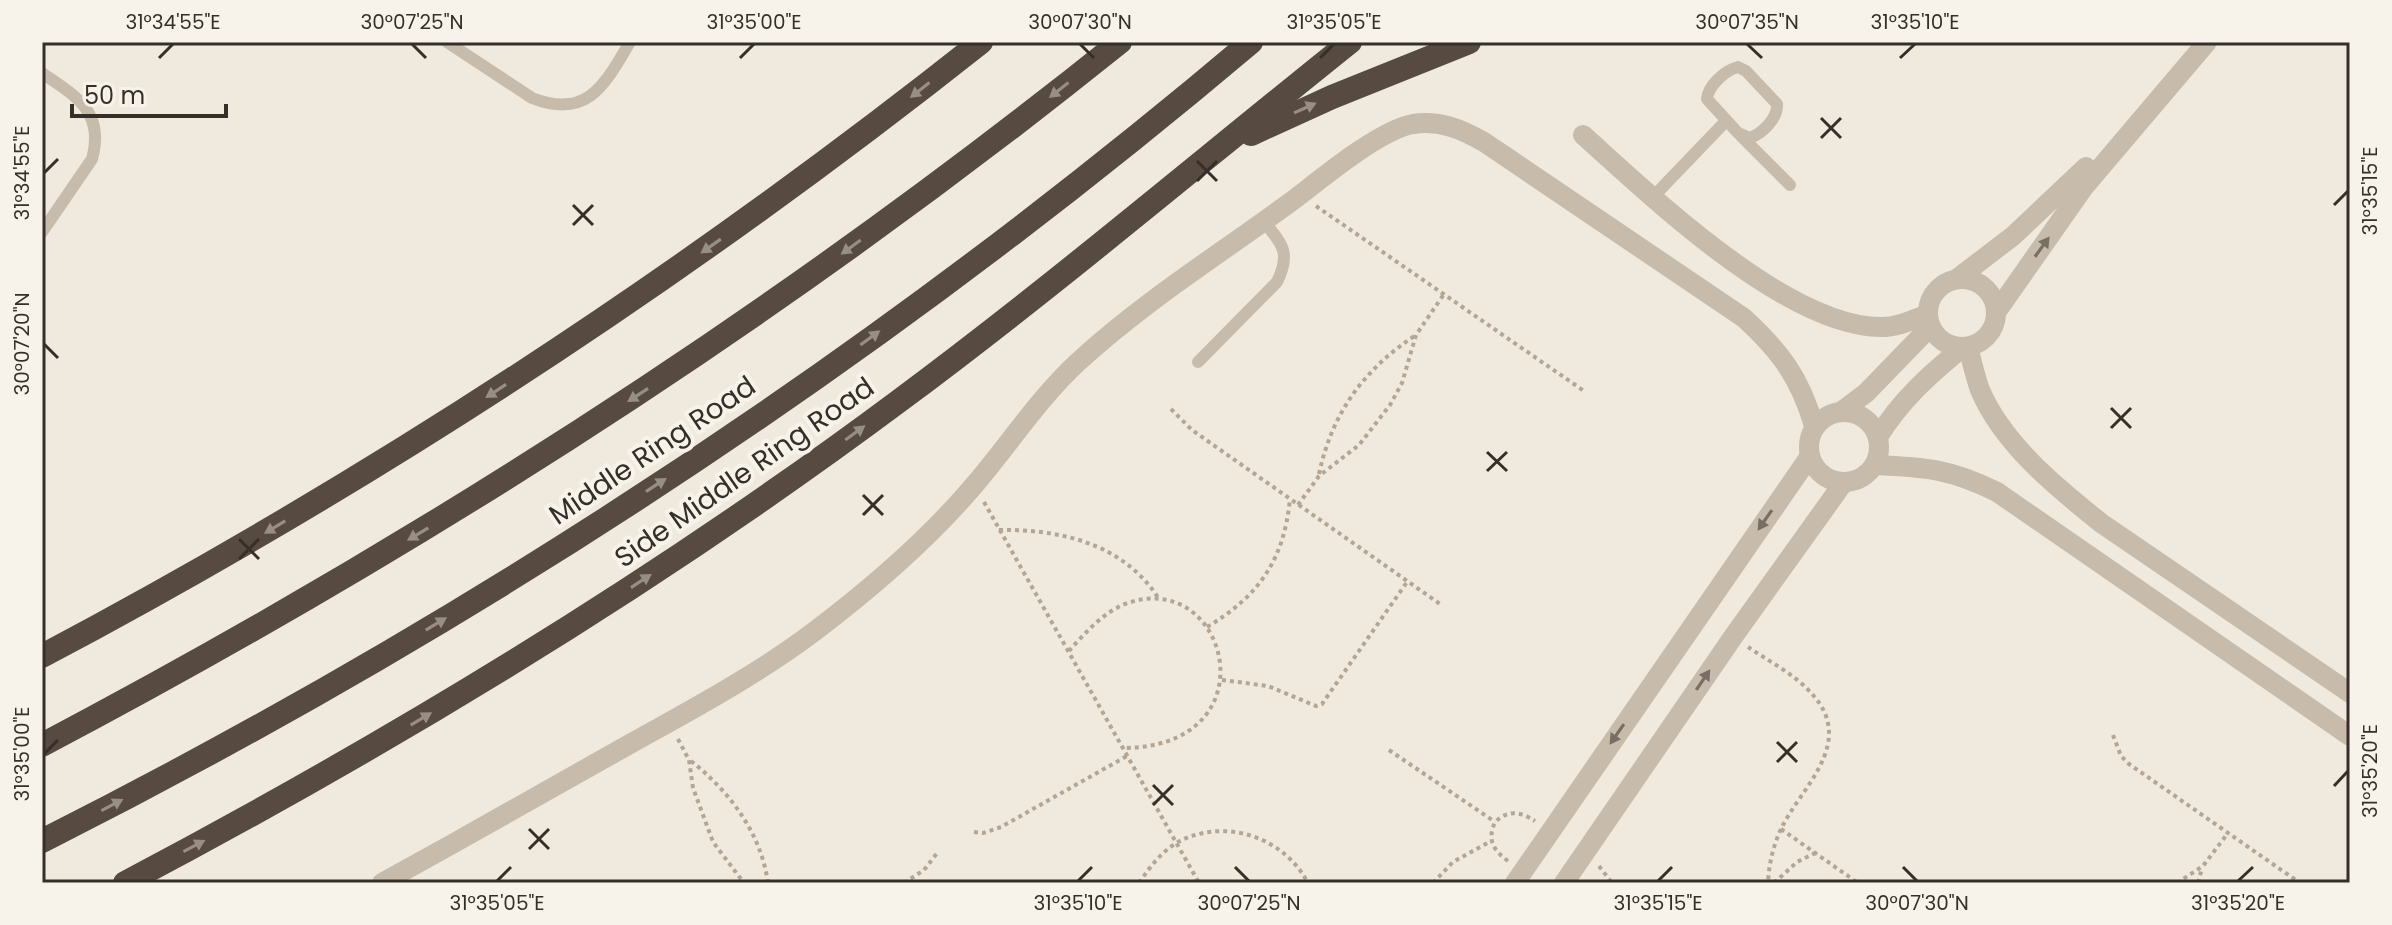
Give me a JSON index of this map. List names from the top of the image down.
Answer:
{
  "streets": {
    "highway": ["Middle Ring Road", "Side Middle Ring Road"]
  },
  "one_way": ["Side Middle Ring Road"],
  "scale_bar": "50 m",
  "coordinates": [
    "31°34'55\"E",
    "30°07'25\"N",
    "31°35'00\"E",
    "30°07'30\"N",
    "31°35'05\"E",
    "30°07'35\"N",
    "31°35'10\"E",
    "31°35'15\"E",
    "30°07'20\"N",
    "31°35'20\"E"
  ]
}
